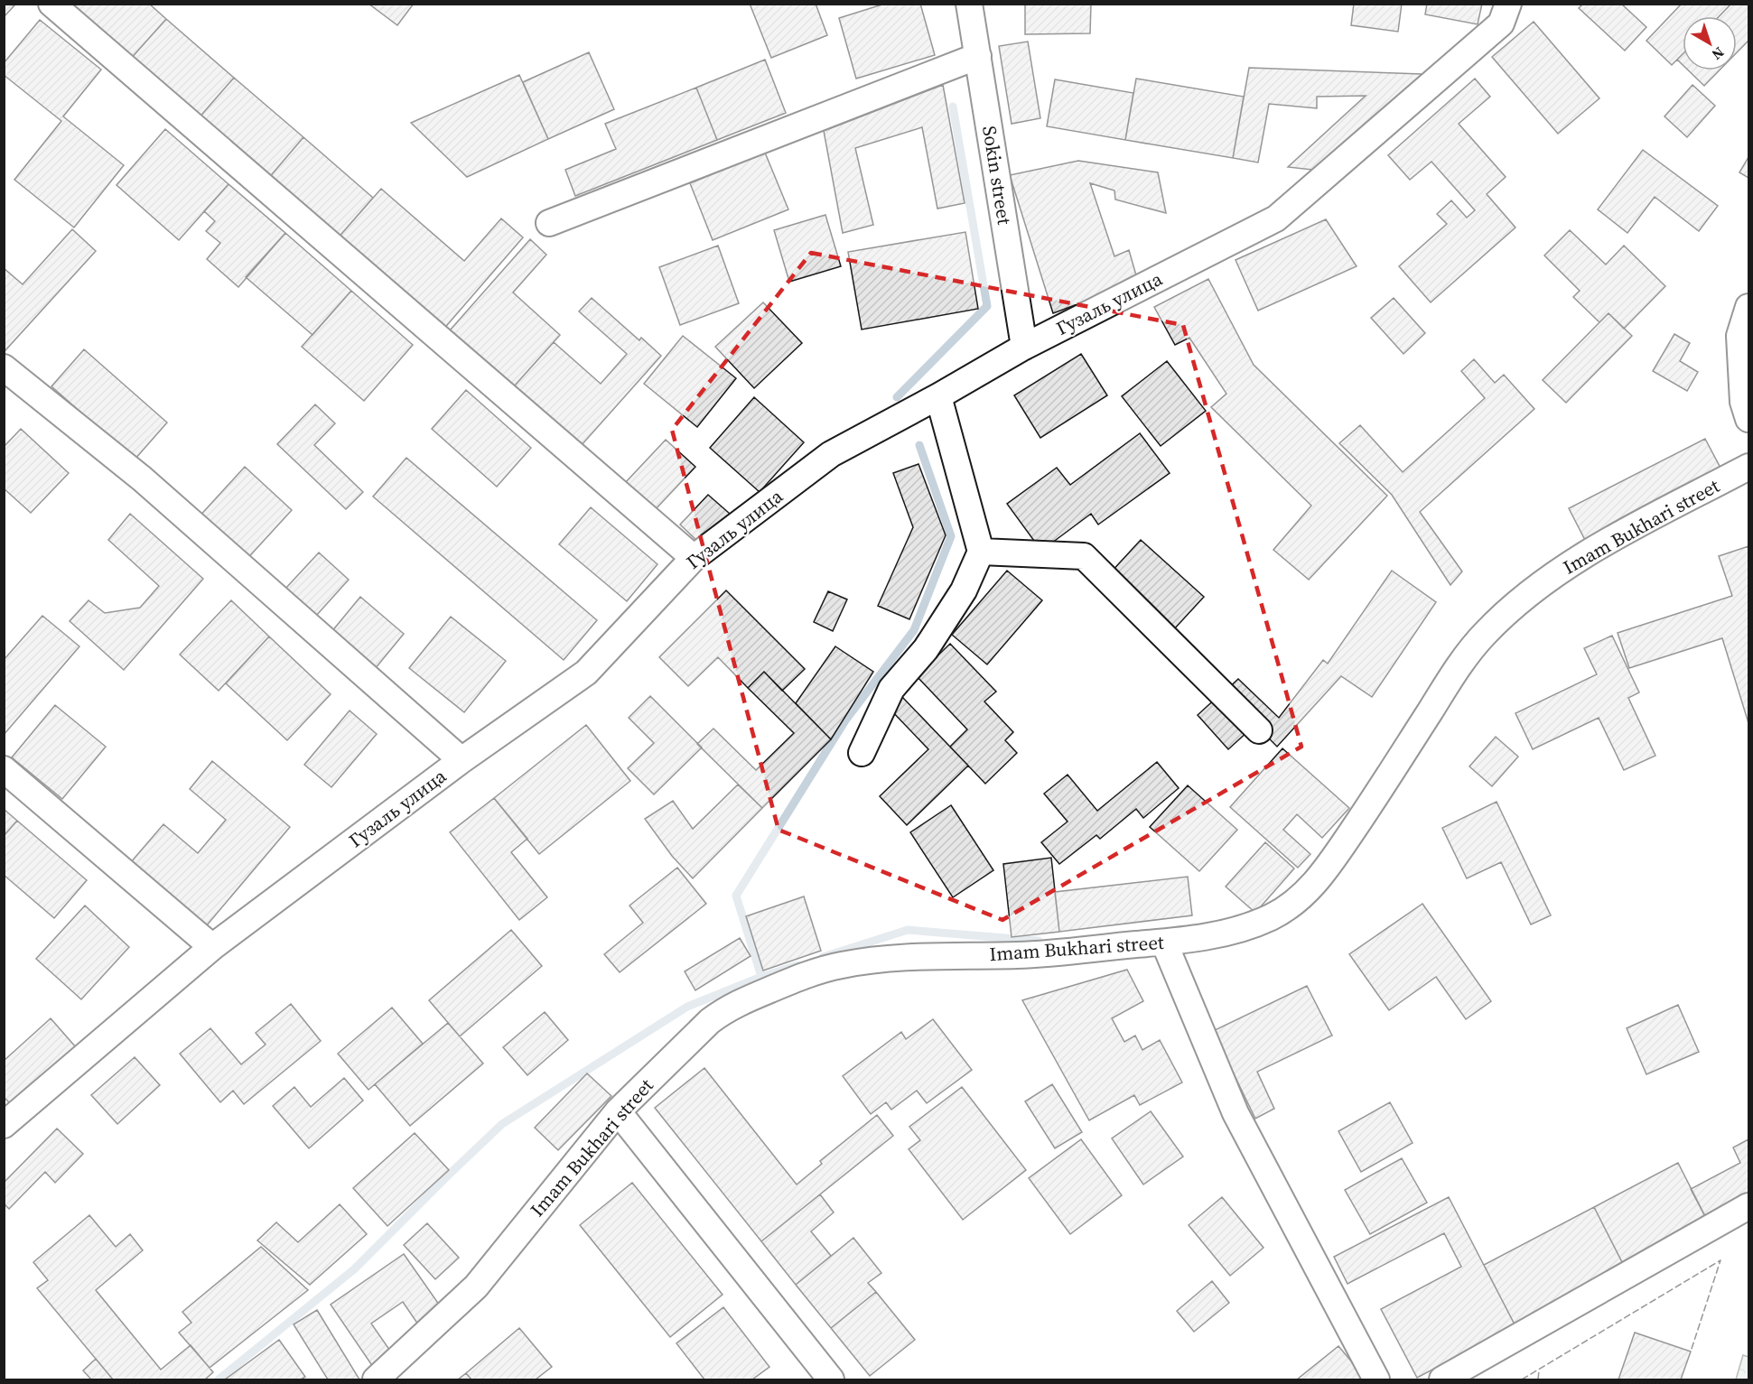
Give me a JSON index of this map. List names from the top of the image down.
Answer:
{
  "streets": {
    "street": ["Sokin street", "Гузаль улица", "Imam Bukhari street"]
  },
  "crossings": [
    ["Sokin street", "Гузаль улица"]
  ],
  "north": "bottom right"
}
